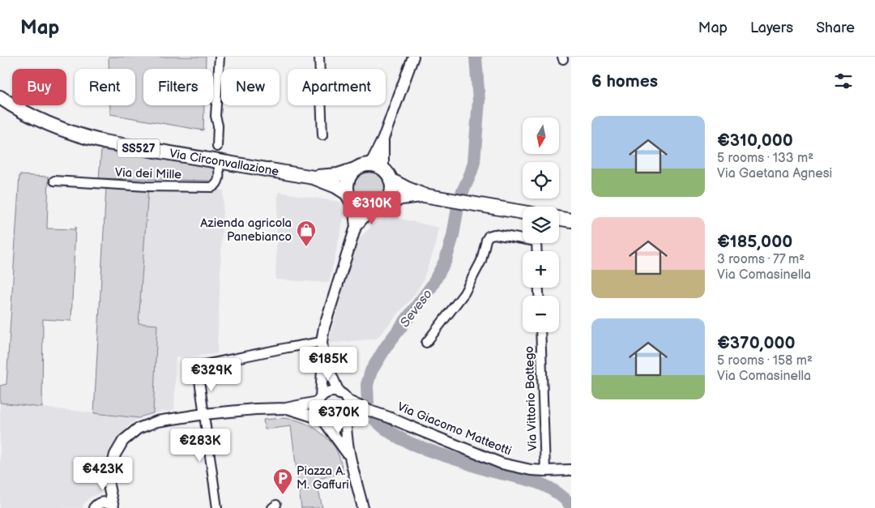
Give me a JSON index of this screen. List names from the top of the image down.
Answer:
{
  "streets": {
    "main road": ["SS527", "Via Circonvallazione"],
    "street": ["Via dei Mille", "Via Vittorio Bottego", "Via Giacomo Matteotti"]
  },
  "crossings": [
    ["SS527", "Via Circonvallazione"],
    ["Via Circonvallazione", "Via dei Mille"],
    ["Via Vittorio Bottego", "Via Giacomo Matteotti"]
  ],
  "water": ["Seveso"],
  "places": {
    "shop": ["Azienda agricola Panebianco"],
    "parking": ["Piazza A. M. Gaffuri"]
  },
  "north": "bottom",
  "page": {
    "header": "Map",
    "nav": ["Map", "Layers", "Share"],
    "heading": "6 homes",
    "chip": [
      "Buy",
      "Rent",
      "Filters",
      "New",
      "Apartment"
    ],
    "list": [
      {
        "name": "€310,000",
        "note": "5 rooms · 133 m² · Via Gaetana Agnesi"
      },
      {
        "name": "€185,000",
        "note": "3 rooms · 77 m² · Via Comasinella"
      },
      {
        "name": "€370,000",
        "note": "5 rooms · 158 m² · Via Comasinella"
      }
    ],
    "map_buttons": ["+", "−"],
    "price": [
      "€310K",
      "€185K",
      "€329K",
      "€370K",
      "€283K",
      "€423K"
    ]
  }
}
